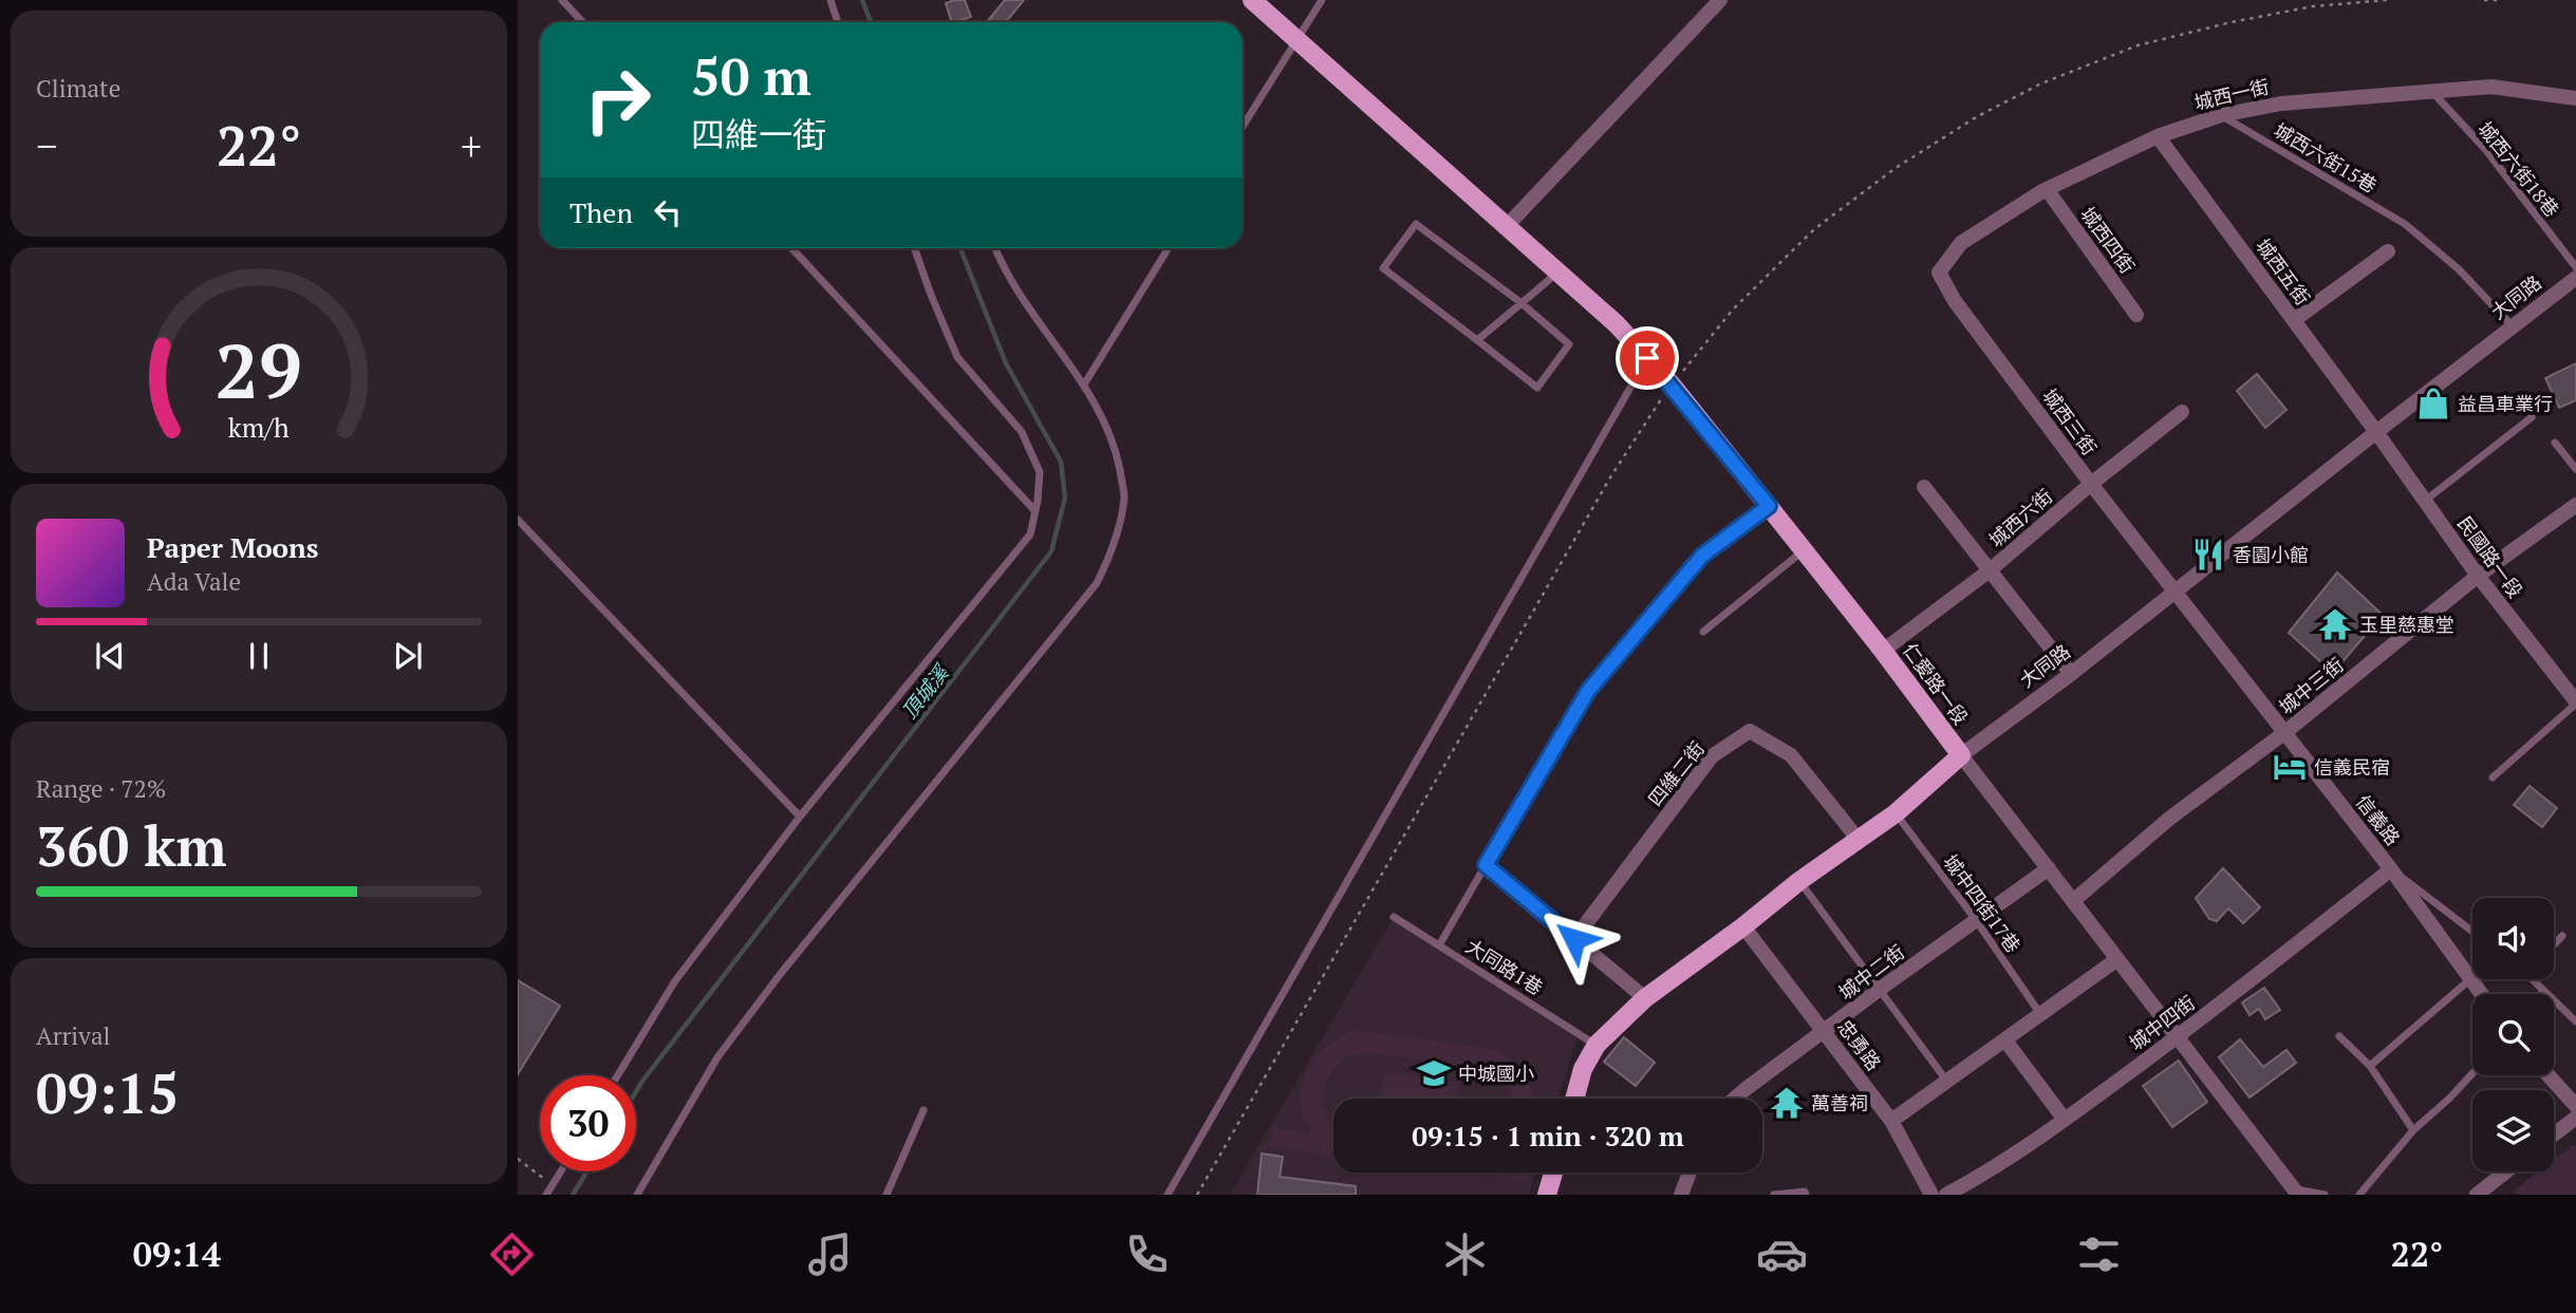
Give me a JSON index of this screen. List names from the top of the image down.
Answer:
{
  "streets": {
    "main road": ["大同路", "仁愛路一段"],
    "street": [
      "城西一街",
      "城西四街",
      "城西五街",
      "城西三街",
      "城西六街",
      "民國路一段",
      "城中三街",
      "四維二街",
      "信義路",
      "城中二街",
      "城中四街",
      "忠勇路"
    ],
    "lane": [
      "城西六街15巷",
      "城西六街18巷",
      "城中四街17巷",
      "大同路1巷"
    ]
  },
  "crossings": [
    ["城西一街", "城西六街15巷"],
    ["城西一街", "城西六街18巷"],
    ["城西一街", "城西四街"],
    ["城西一街", "城西五街"],
    ["城西一街", "城西三街"],
    ["城西六街15巷", "大同路"],
    ["城西五街", "大同路"],
    ["城西五街", "民國路一段"],
    ["大同路", "城西三街"],
    ["大同路", "民國路一段"],
    ["大同路", "仁愛路一段"],
    ["大同路", "四維二街"],
    ["大同路", "信義路"],
    ["大同路", "城中四街17巷"],
    ["大同路", "大同路1巷"],
    ["大同路", "忠勇路"],
    ["城西三街", "城西六街"],
    ["城西三街", "信義路"],
    ["城西六街", "仁愛路一段"],
    ["民國路一段", "城中三街"],
    ["仁愛路一段", "城中三街"],
    ["仁愛路一段", "城中二街"],
    ["仁愛路一段", "城中四街"],
    ["城中三街", "信義路"],
    ["信義路", "城中四街"],
    ["城中四街17巷", "城中二街"],
    ["城中二街", "忠勇路"]
  ],
  "water": ["頂城溪"],
  "places": {
    "shop": ["益昌車業行"],
    "restaurant": ["香園小館"],
    "temple": ["玉里慈惠堂", "萬善祠"],
    "hotel": ["信義民宿"],
    "school or university": ["中城國小"]
  },
  "page": {
    "tile": [
      "Climate",
      ["Range · 72%", "360 km"],
      ["Arrival", "09:15"]
    ],
    "turn": ["50 m", "四維一街"],
    "heat": ["−", "22°", "+"],
    "then": "Then",
    "song": ["Paper Moons", "Ada Vale"],
    "limit": "30",
    "trip": "09:15 · 1 min · 320 m",
    "tabs": ["09:14", "22°"],
    "gauge": ["29", "km/h"]
  }
}
